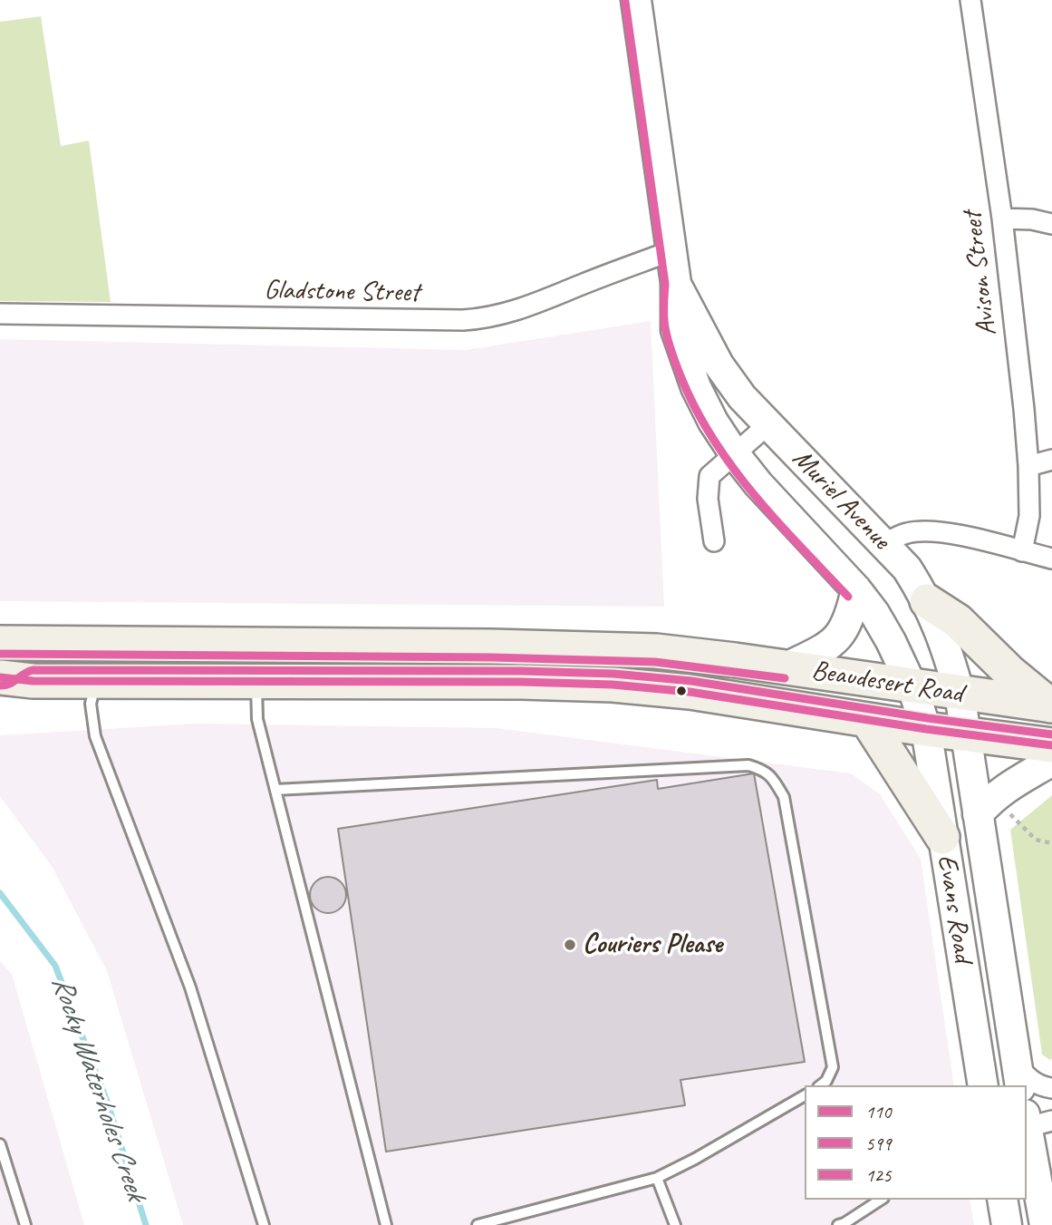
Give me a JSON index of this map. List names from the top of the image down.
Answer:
{
  "streets": {
    "highway": ["Beaudesert Road"],
    "main road": ["Muriel Avenue", "Evans Road"],
    "street": ["Avison Street", "Gladstone Street"]
  },
  "crossings": [
    ["Gladstone Street", "Muriel Avenue"],
    ["Muriel Avenue", "Beaudesert Road"],
    ["Muriel Avenue", "Evans Road"],
    ["Beaudesert Road", "Evans Road"]
  ],
  "water": ["Rocky Waterholes Creek"],
  "places": ["Couriers Please"],
  "lines": ["transit line 599", "transit line 125", "transit line 110"],
  "legend": ["110", "599", "125"]
}
